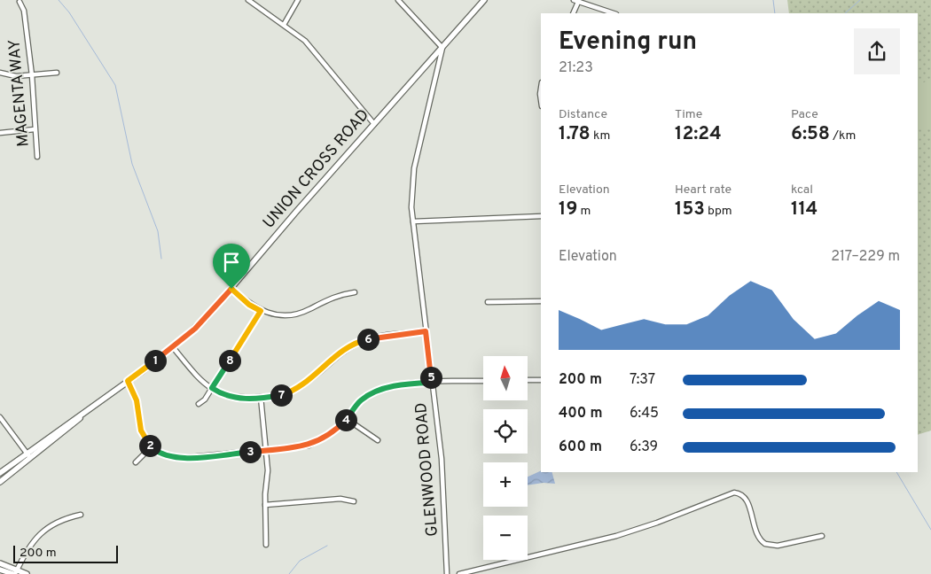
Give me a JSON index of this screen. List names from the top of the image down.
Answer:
{
  "streets": {
    "main road": ["UNION CROSS ROAD"],
    "street": ["MAGENTA WAY", "GLENWOOD ROAD"]
  },
  "crossings": [
    ["UNION CROSS ROAD", "GLENWOOD ROAD"]
  ],
  "scale_bar": "200 m",
  "north": "top",
  "page": {
    "heading": ["Evening run", "21:23"],
    "stats": [
      ["Distance", "1.78 km"],
      ["Time", "12:24"],
      ["Pace", "6:58 /km"],
      ["Elevation", "19 m"],
      ["Heart rate", "153 bpm"],
      ["kcal", "114"]
    ],
    "chart": ["Elevation", "217–229 m"],
    "pins": [
      "6",
      "1",
      "8",
      "5",
      "7",
      "4",
      "2",
      "3"
    ],
    "map_buttons": ["+", "−"],
    "list": [
      {
        "name": "200 m",
        "note": "7:37"
      },
      {
        "name": "400 m",
        "note": "6:45"
      },
      {
        "name": "600 m",
        "note": "6:39"
      }
    ],
    "scale": "200 m"
  }
}
